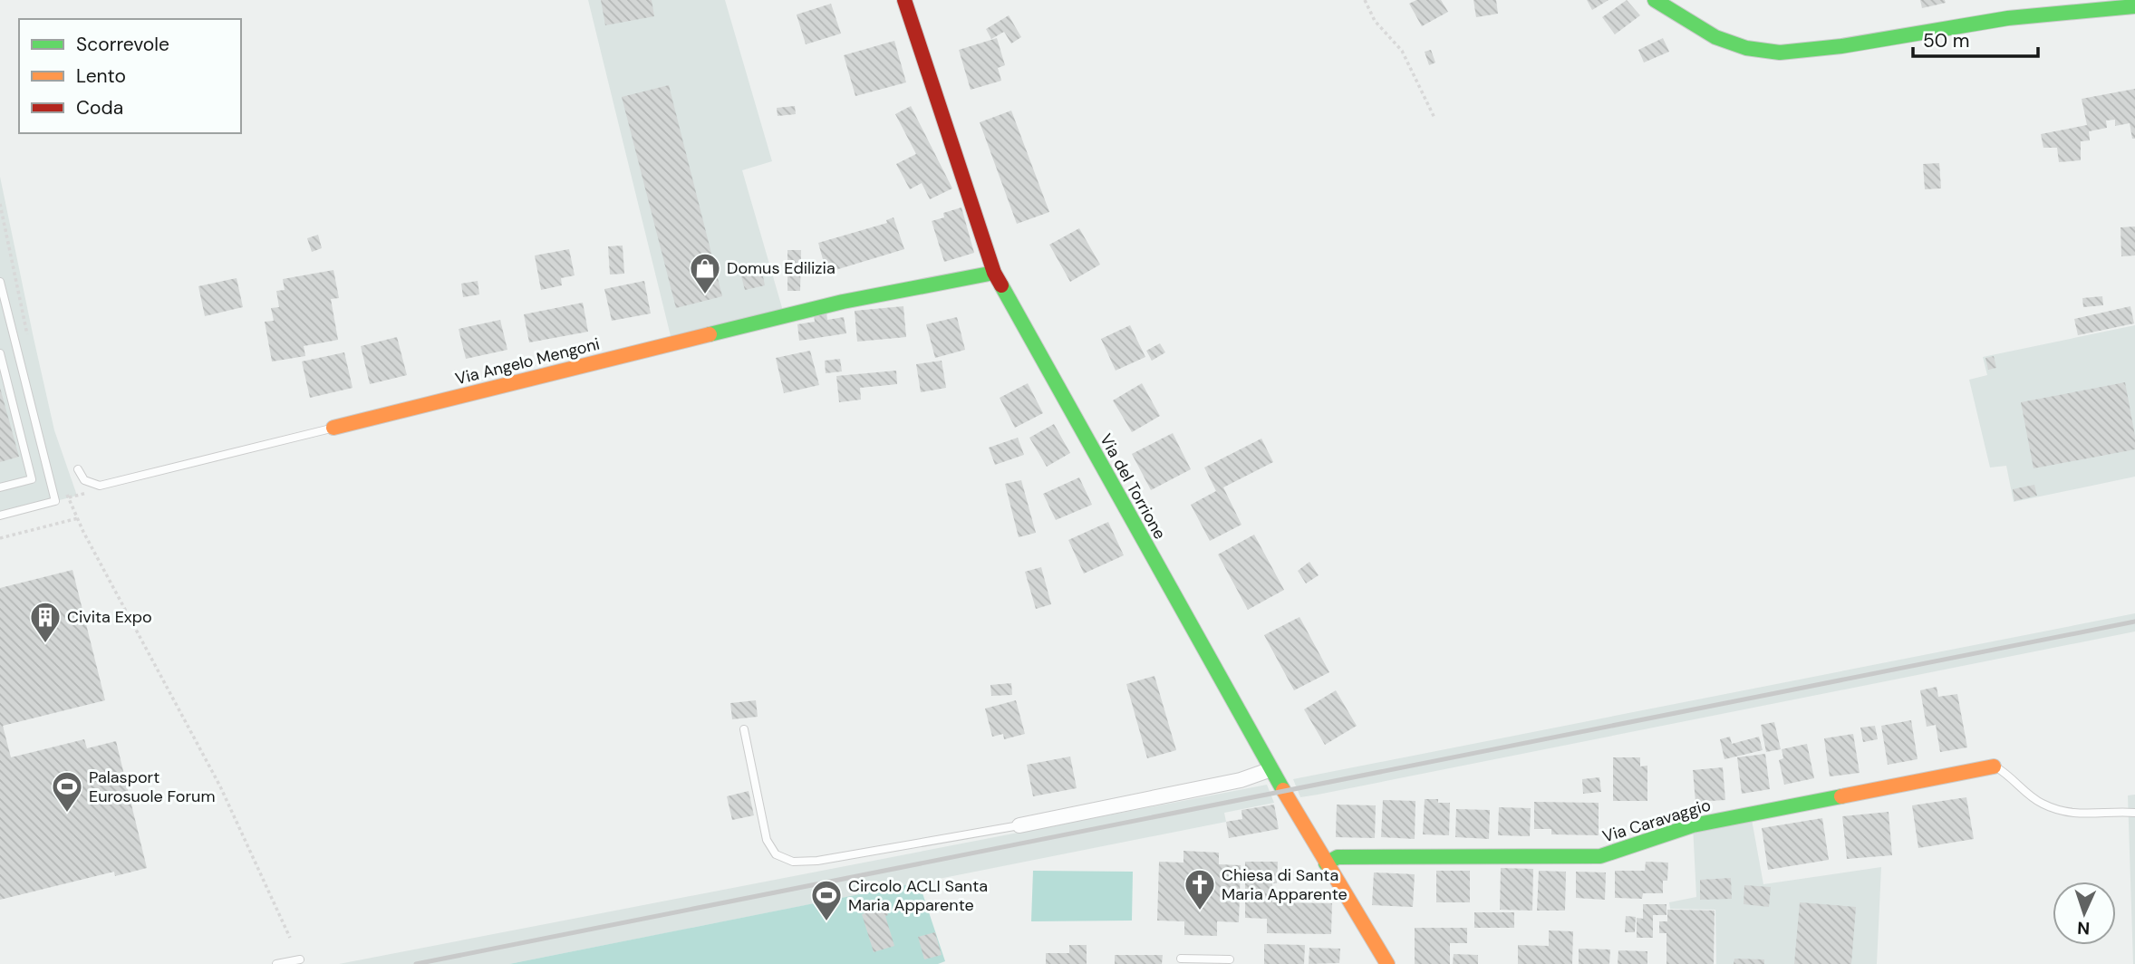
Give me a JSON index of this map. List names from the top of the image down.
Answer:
{
  "streets": {
    "street": ["Via Angelo Mengoni", "Via del Torrione", "Via Caravaggio"]
  },
  "crossings": [
    ["Via Angelo Mengoni", "Via del Torrione"],
    ["Via del Torrione", "Via Caravaggio"]
  ],
  "places": {
    "shop": ["Domus Edilizia"],
    "building": ["Civita Expo"],
    "sports": ["Palasport Eurosuole Forum", "Circolo ACLI Santa Maria Apparente"],
    "church": ["Chiesa di Santa Maria Apparente"]
  },
  "legend": ["Scorrevole", "Lento", "Coda"],
  "scale_bar": "50 m",
  "north": "bottom"
}
